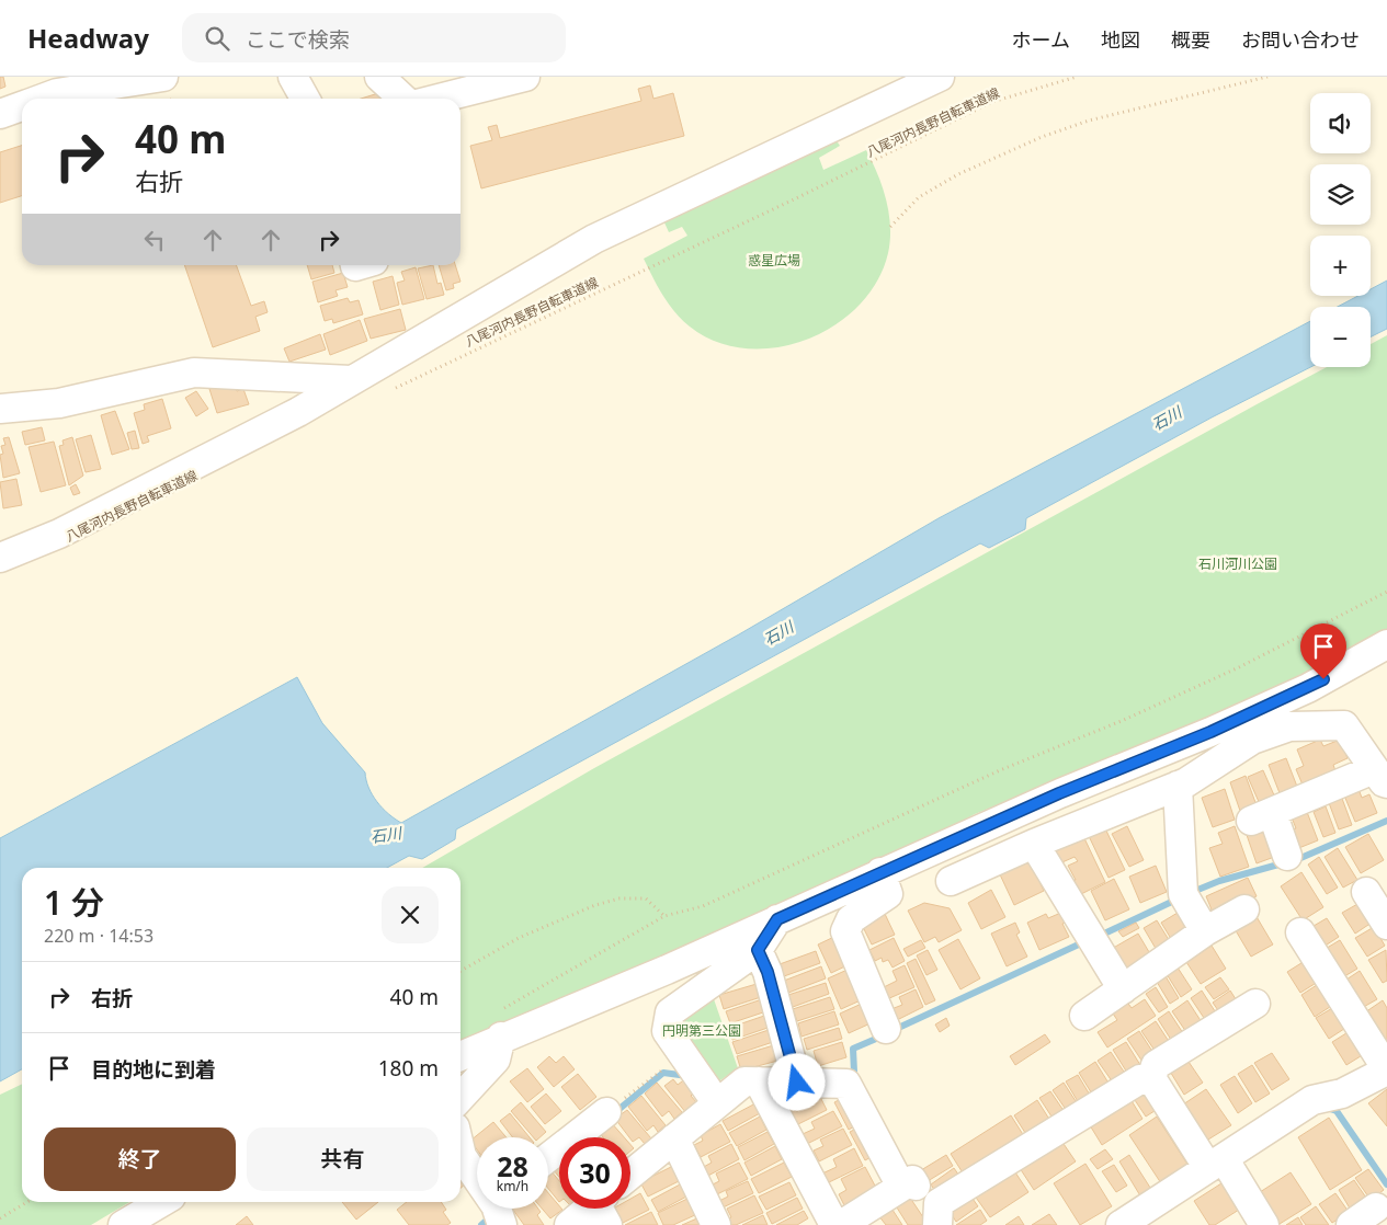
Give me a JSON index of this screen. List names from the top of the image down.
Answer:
{
  "streets": {
    "path": ["八尾河内長野自転車道線"]
  },
  "water": ["石川"],
  "parks": ["惑星広場", "石川河川公園", "円明第三公園"],
  "page": {
    "header": "Headway",
    "search": "ここで検索",
    "nav": [
      "ホーム",
      "地図",
      "概要",
      "お問い合わせ"
    ],
    "map_buttons": ["+", "−"],
    "turn": ["40 m", "右折"],
    "heading": ["1 分", "220 m · 14:53"],
    "list": [
      {
        "name": "右折",
        "value": "40 m"
      },
      {
        "name": "目的地に到着",
        "value": "180 m"
      }
    ],
    "buttons": ["終了", "共有"],
    "speed": "28 km/h",
    "limit": "30"
  }
}
